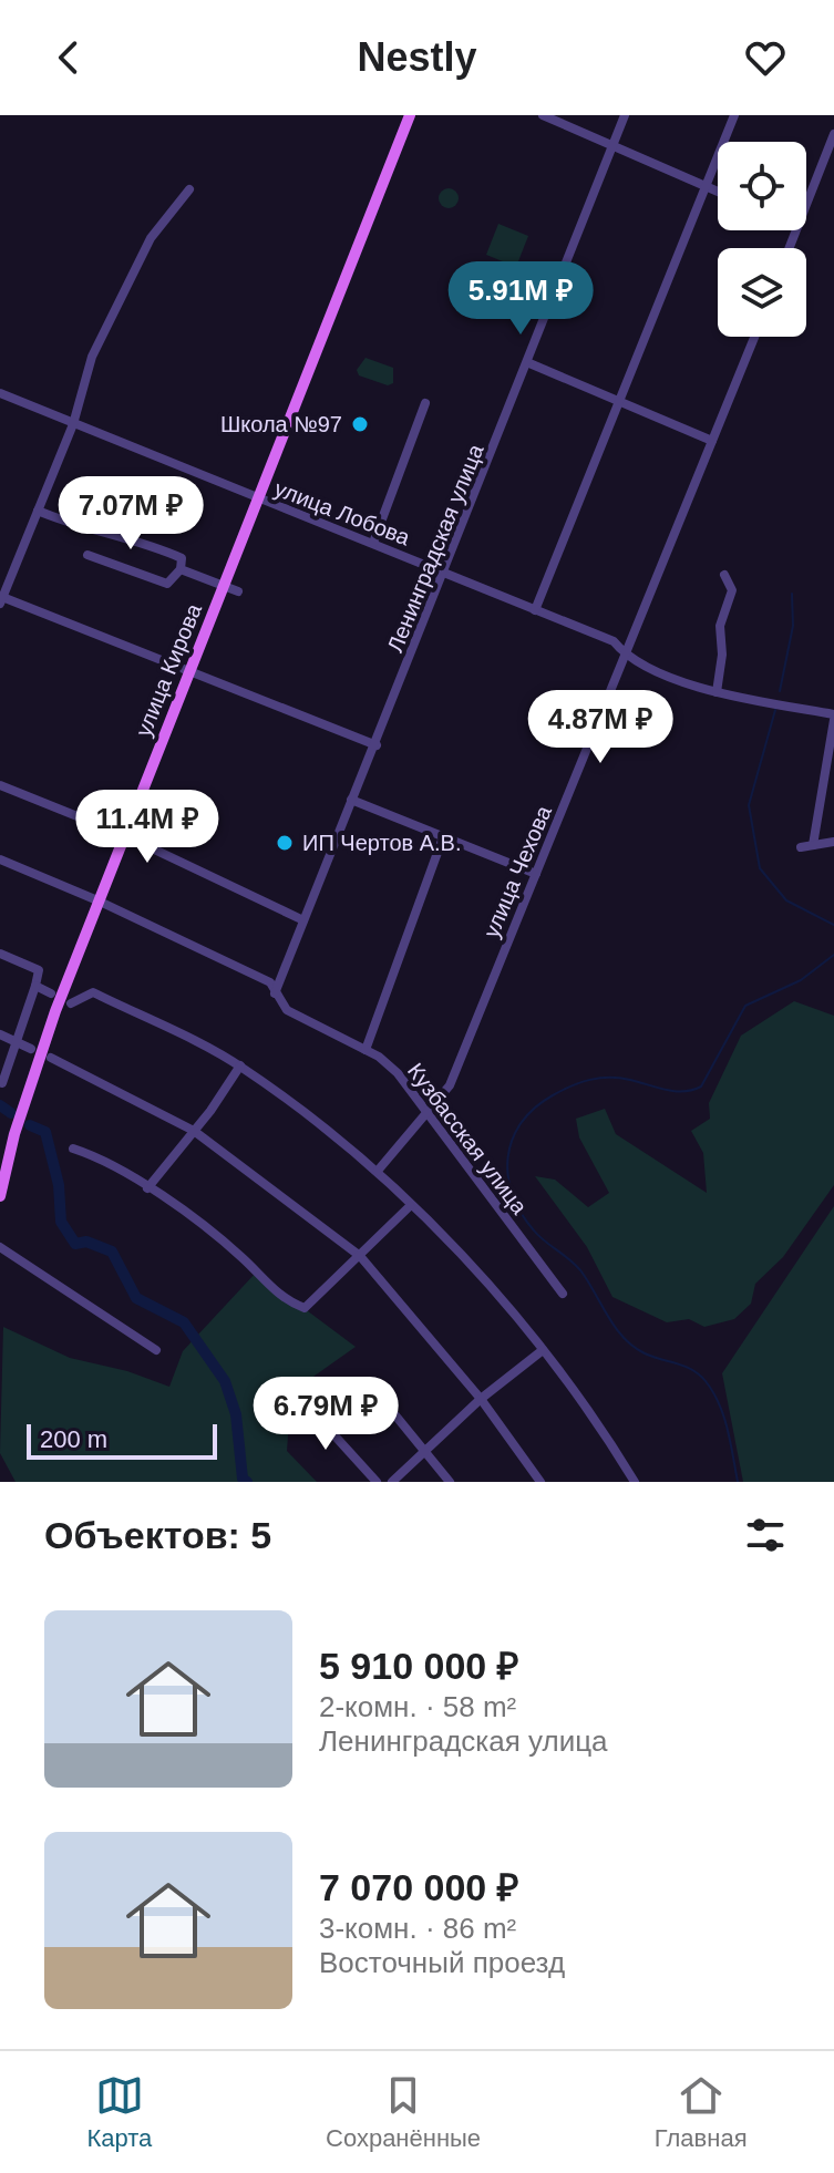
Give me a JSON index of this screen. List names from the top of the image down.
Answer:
{
  "streets": {
    "main road": ["улица Кирова"],
    "street": [
      "улица Лобова",
      "Ленинградская улица",
      "улица Чехова",
      "Кузбасская улица"
    ]
  },
  "crossings": [
    ["улица Лобова", "Ленинградская улица"],
    ["улица Лобова", "улица Кирова"],
    ["улица Лобова", "улица Чехова"],
    ["Ленинградская улица", "Кузбасская улица"],
    ["улица Кирова", "Кузбасская улица"],
    ["улица Чехова", "Кузбасская улица"]
  ],
  "places": ["Школа №97", "ИП Чертов А.В."],
  "scale_bar": "200 m",
  "page": {
    "header": "Nestly",
    "price": [
      "5.91M ₽",
      "7.07M ₽",
      "4.87M ₽",
      "11.4M ₽",
      "6.79M ₽"
    ],
    "scale": "200 m",
    "heading": "Объектов: 5",
    "list": [
      {
        "name": "5 910 000 ₽",
        "note": "2-комн. · 58 m² · Ленинградская улица"
      },
      {
        "name": "7 070 000 ₽",
        "note": "3-комн. · 86 m² · Восточный проезд"
      }
    ],
    "tabs": ["Карта", "Сохранённые", "Главная"]
  }
}
